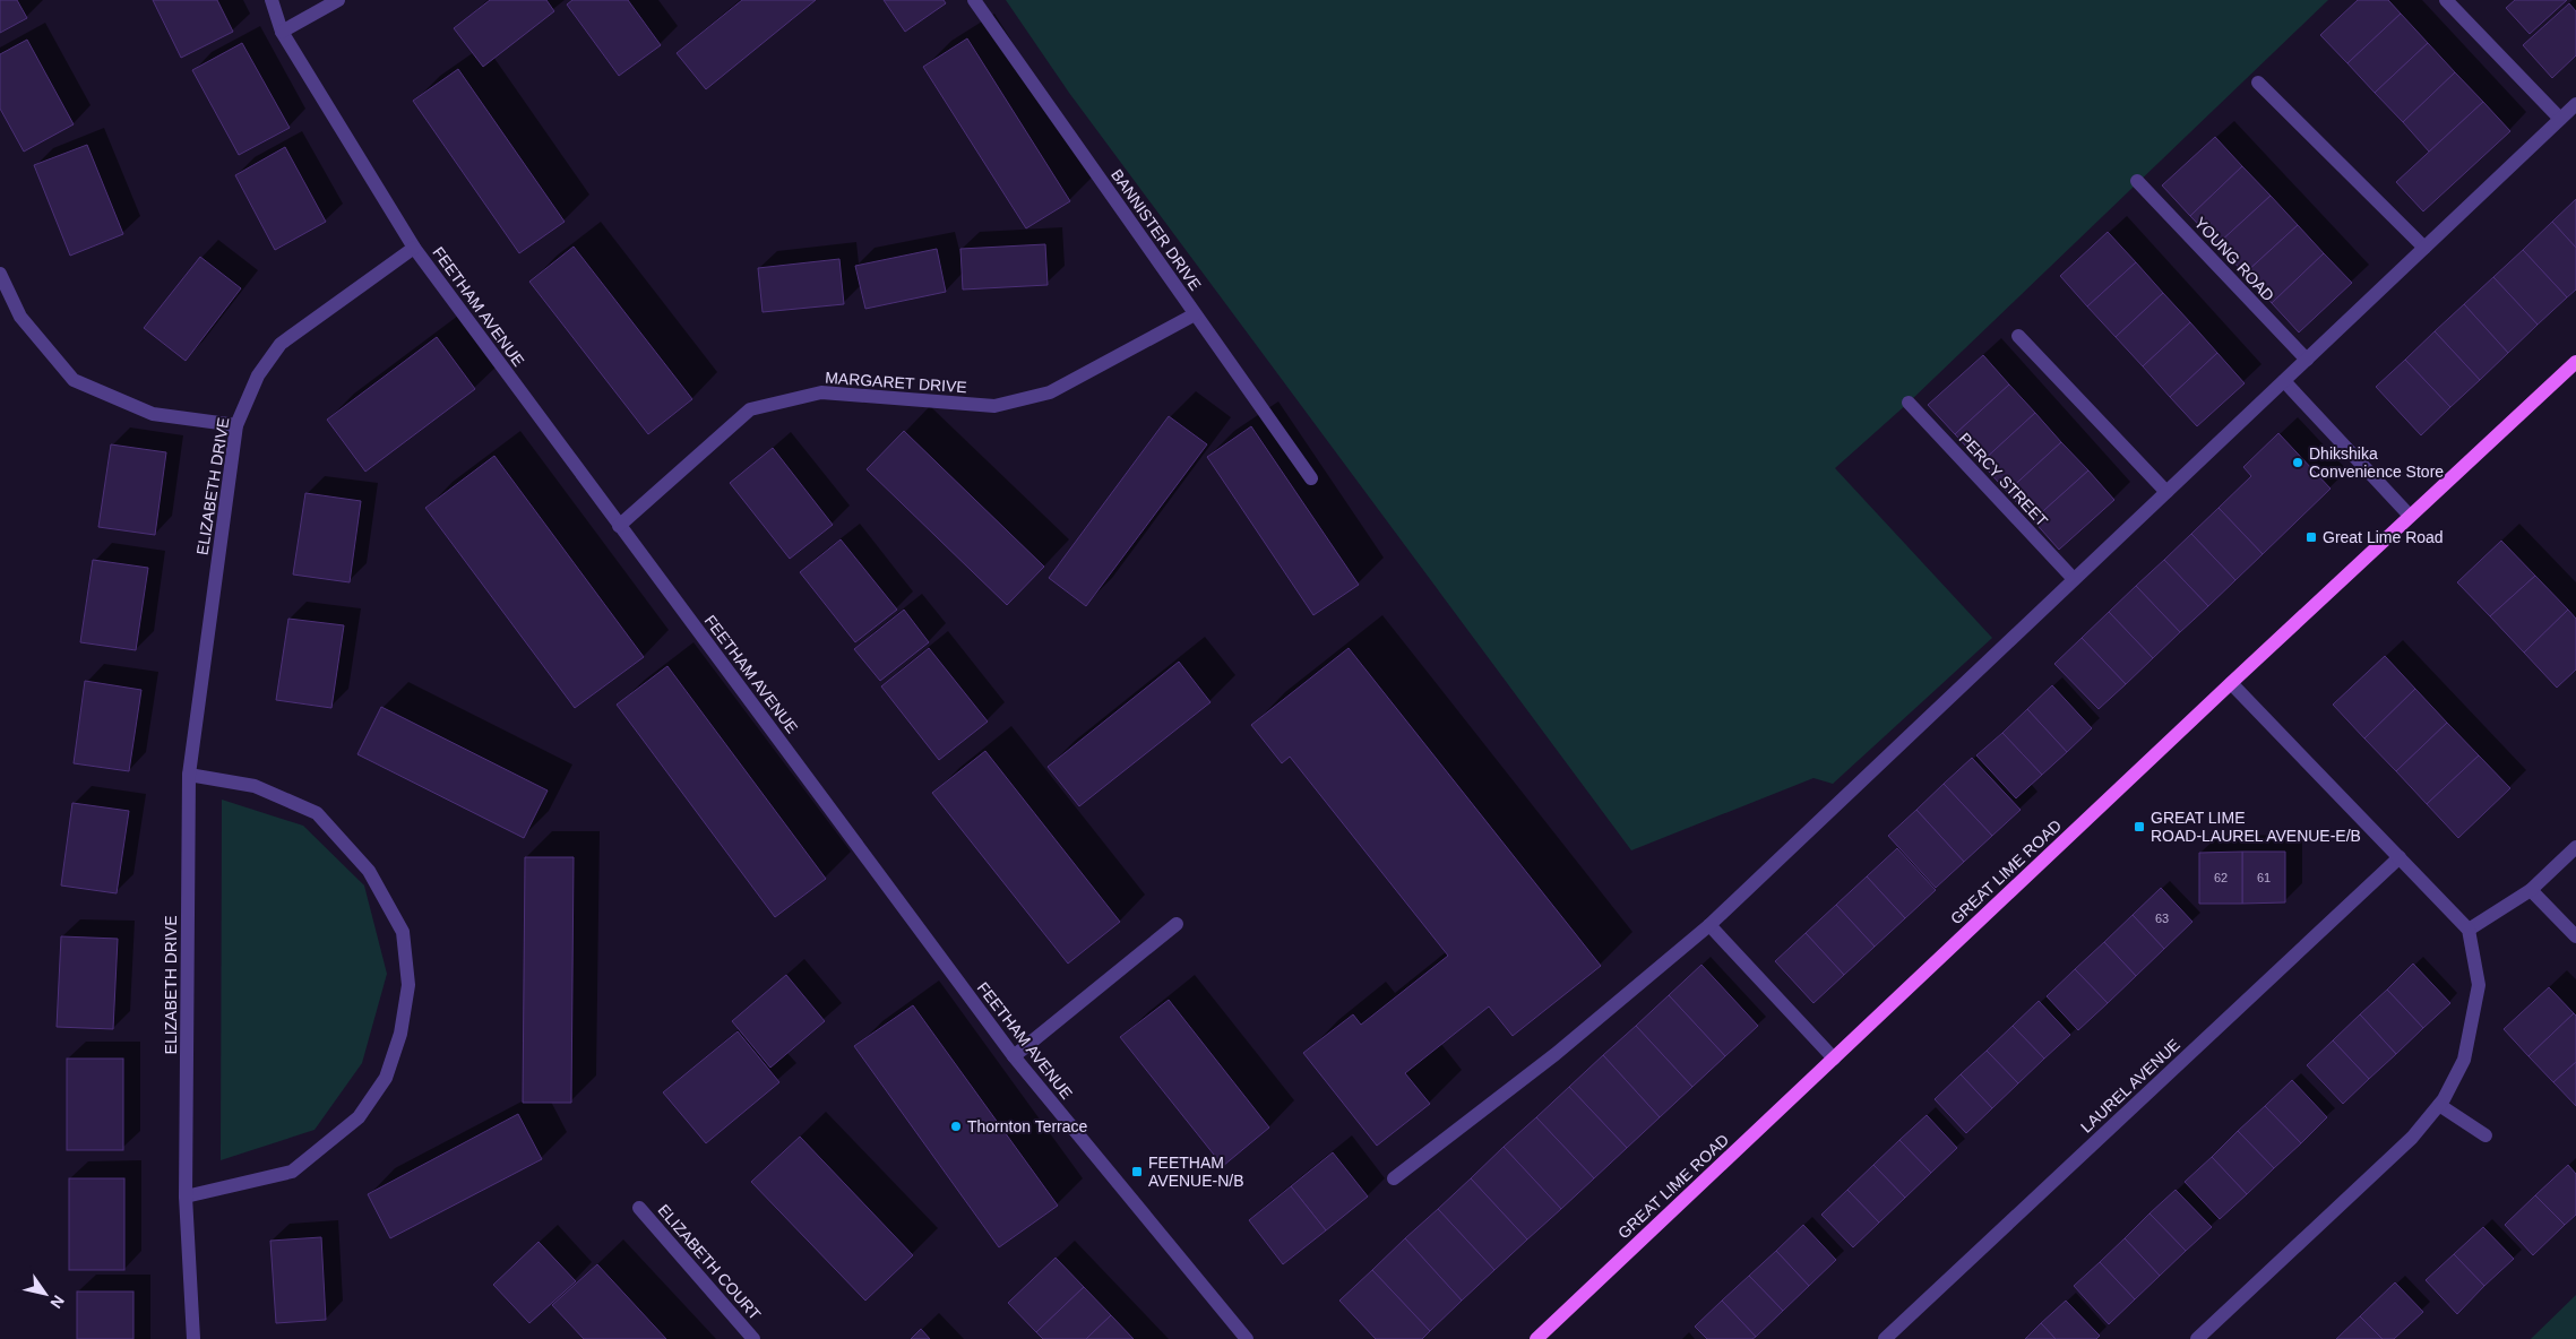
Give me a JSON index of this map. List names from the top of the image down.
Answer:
{
  "streets": {
    "main road": ["GREAT LIME ROAD"],
    "street": [
      "BANNISTER DRIVE",
      "YOUNG ROAD",
      "FEETHAM AVENUE",
      "MARGARET DRIVE",
      "PERCY STREET",
      "ELIZABETH DRIVE",
      "LAUREL AVENUE",
      "ELIZABETH COURT"
    ]
  },
  "crossings": [
    ["BANNISTER DRIVE", "MARGARET DRIVE"],
    ["FEETHAM AVENUE", "MARGARET DRIVE"],
    ["FEETHAM AVENUE", "ELIZABETH DRIVE"]
  ],
  "places": {
    "other": ["Dhikshika Convenience Store", "Thornton Terrace"],
    "transit": ["Great Lime Road", "GREAT LIME ROAD-LAUREL AVENUE-E/B", "FEETHAM AVENUE-N/B"]
  },
  "house_numbers": ["62", "61", "63"],
  "north": "bottom right"
}
